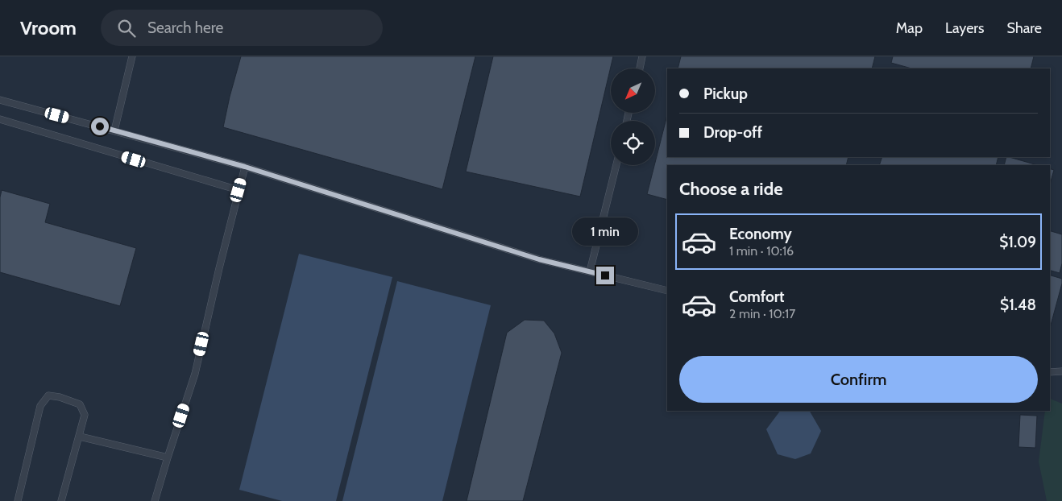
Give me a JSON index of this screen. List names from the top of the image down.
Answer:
{
  "north": "bottom left",
  "page": {
    "header": "Vroom",
    "search": "Search here",
    "nav": ["Map", "Layers", "Share"],
    "banner": ["Pickup", "Drop-off"],
    "heading": "Choose a ride",
    "list": [
      {
        "name": "Economy",
        "note": "1 min · 10:16",
        "value": "$1.09"
      },
      {
        "name": "Comfort",
        "note": "2 min · 10:17",
        "value": "$1.48"
      }
    ],
    "bubble": "1 min",
    "buttons": "Confirm"
  }
}
